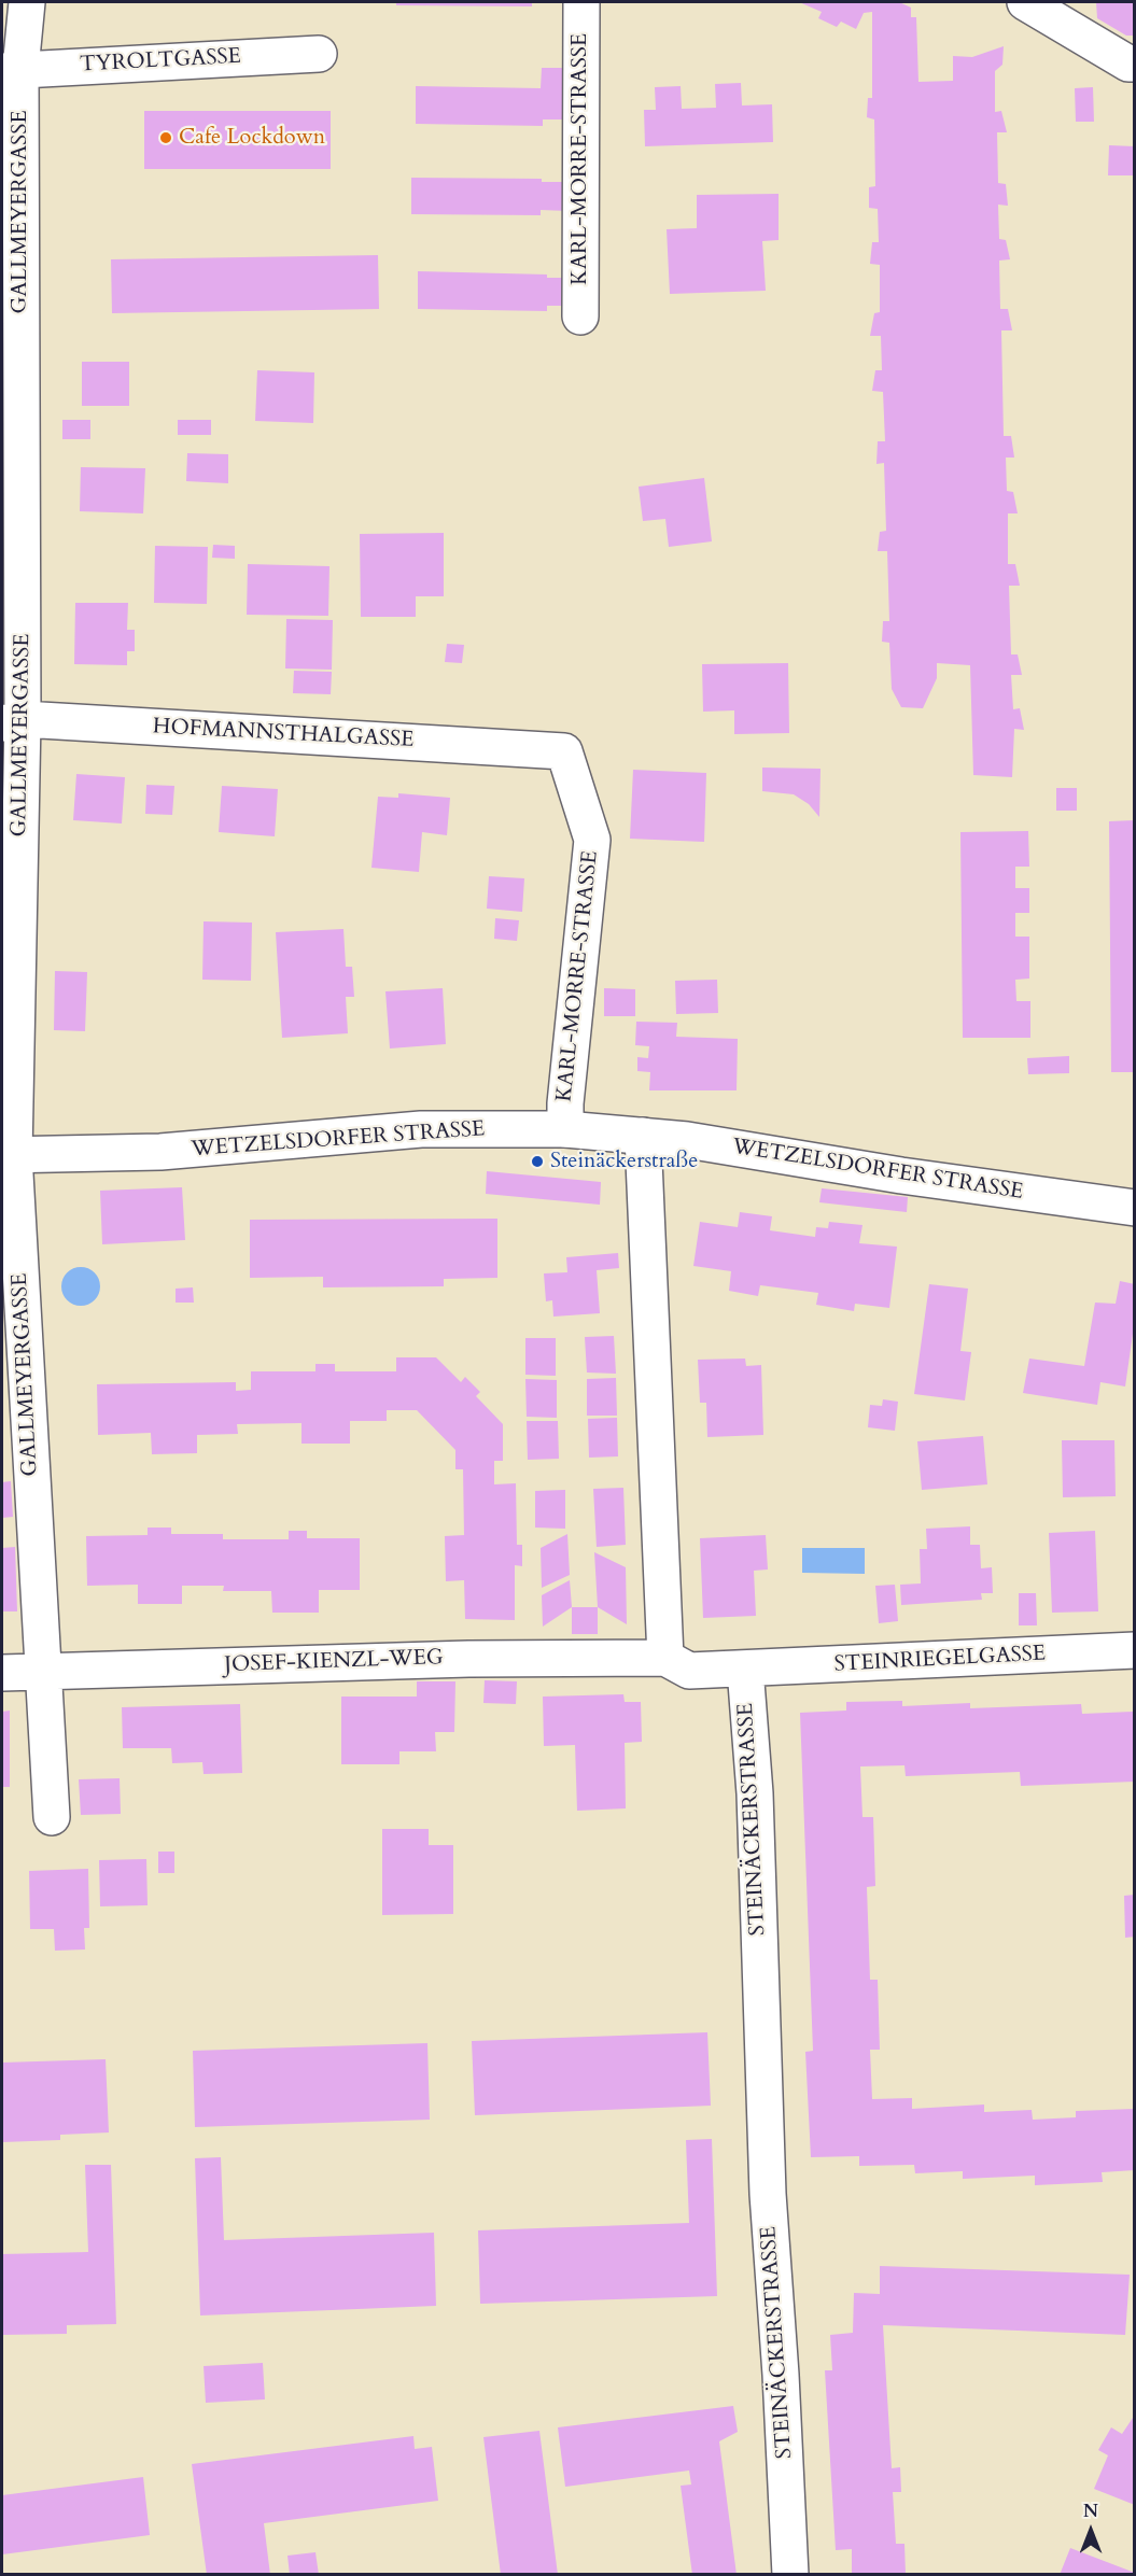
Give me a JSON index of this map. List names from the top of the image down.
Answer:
{
  "streets": {
    "street": [
      "TYROLTGASSE",
      "KARL-MORRE-STRASSE",
      "GALLMEYERGASSE",
      "HOFMANNSTHALGASSE",
      "WETZELSDORFER STRASSE",
      "STEINRIEGELGASSE",
      "JOSEF-KIENZL-WEG",
      "STEINÄCKERSTRASSE"
    ]
  },
  "crossings": [
    ["TYROLTGASSE", "GALLMEYERGASSE"],
    ["KARL-MORRE-STRASSE", "HOFMANNSTHALGASSE"],
    ["KARL-MORRE-STRASSE", "WETZELSDORFER STRASSE"],
    ["GALLMEYERGASSE", "HOFMANNSTHALGASSE"],
    ["GALLMEYERGASSE", "WETZELSDORFER STRASSE"],
    ["GALLMEYERGASSE", "JOSEF-KIENZL-WEG"],
    ["STEINRIEGELGASSE", "STEINÄCKERSTRASSE"]
  ],
  "places": ["Cafe Lockdown", "Steinäckerstraße"],
  "north": "top"
}
